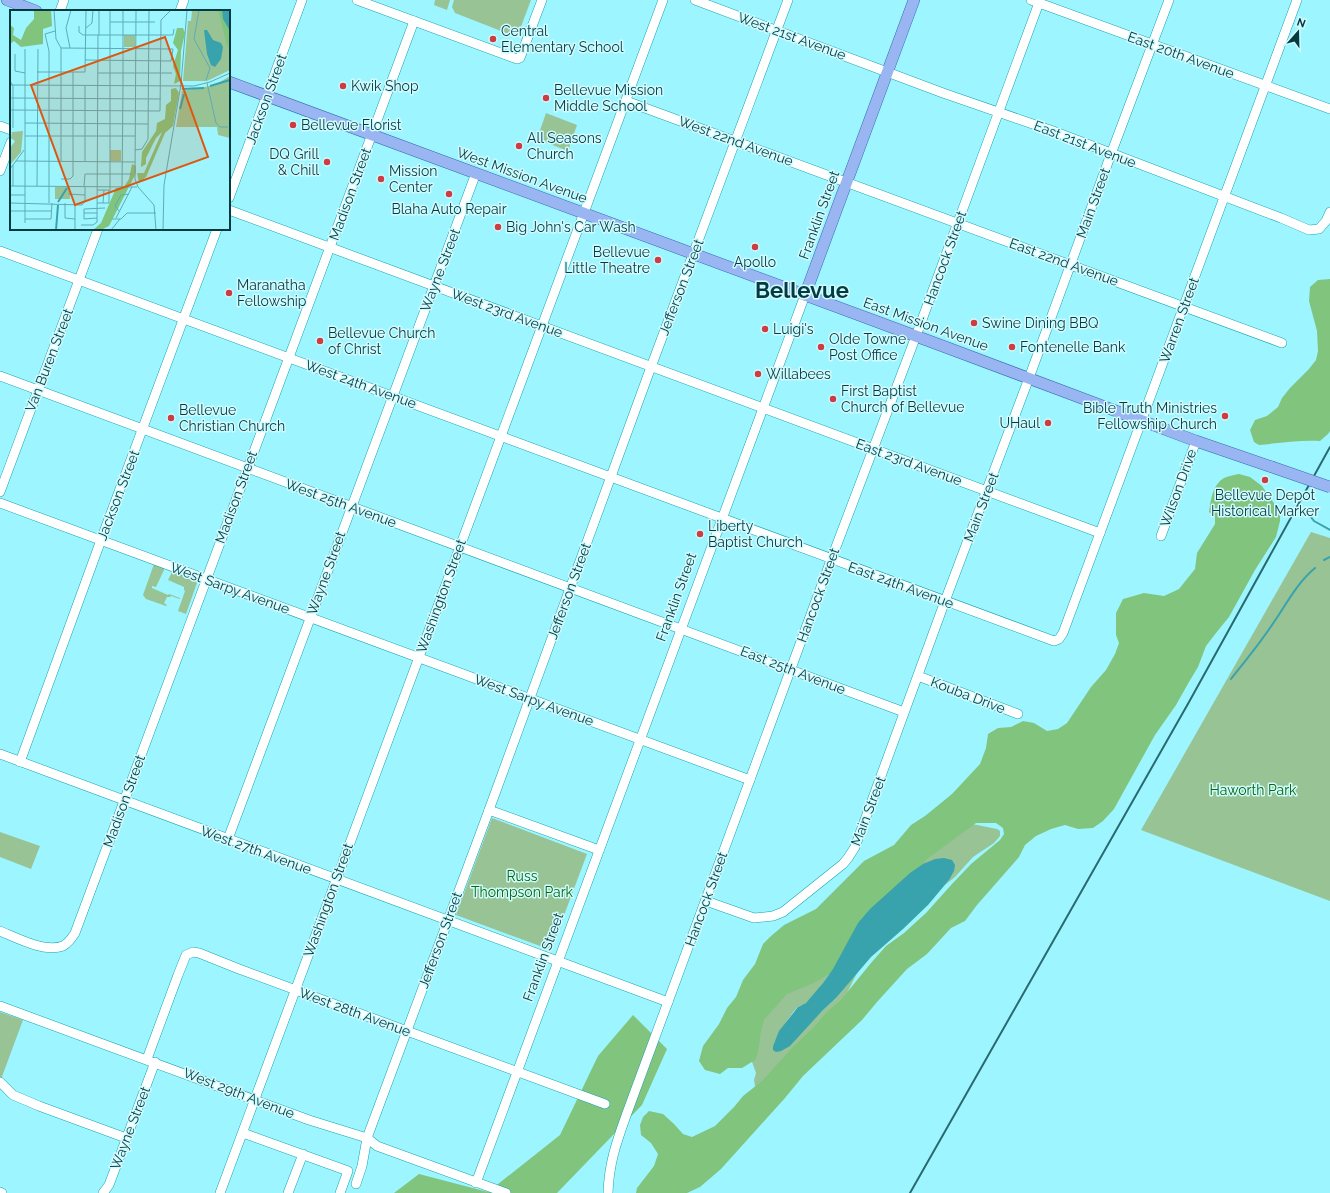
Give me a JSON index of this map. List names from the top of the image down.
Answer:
{
  "streets": {
    "main road": ["West Mission Avenue", "Franklin Street", "East Mission Avenue"],
    "street": [
      "West 21st Avenue",
      "East 20th Avenue",
      "Jackson Street",
      "West 22nd Avenue",
      "East 21st Avenue",
      "Madison Street",
      "Main Street",
      "Hancock Street",
      "East 22nd Avenue",
      "Wayne Street",
      "Jefferson Street",
      "West 23rd Avenue",
      "Warren Street",
      "Van Buren Street",
      "West 24th Avenue",
      "East 23rd Avenue",
      "Wilson Drive",
      "West 25th Avenue",
      "East 24th Avenue",
      "West Sarpy Avenue",
      "Washington Street",
      "East 25th Avenue",
      "Kouba Drive",
      "West 27th Avenue",
      "West 28th Avenue",
      "West 29th Avenue"
    ]
  },
  "crossings": [
    ["West 21st Avenue", "East 21st Avenue"],
    ["West 21st Avenue", "Franklin Street"],
    ["West 21st Avenue", "Jefferson Street"],
    ["East 20th Avenue", "Main Street"],
    ["East 20th Avenue", "Hancock Street"],
    ["East 20th Avenue", "Warren Street"],
    ["Jackson Street", "West Mission Avenue"],
    ["Jackson Street", "West 24th Avenue"],
    ["Jackson Street", "West 25th Avenue"],
    ["Jackson Street", "West Sarpy Avenue"],
    ["Jackson Street", "West 27th Avenue"],
    ["West 22nd Avenue", "Franklin Street"],
    ["West 22nd Avenue", "East 22nd Avenue"],
    ["West 22nd Avenue", "Jefferson Street"],
    ["West 22nd Avenue", "Washington Street"],
    ["East 21st Avenue", "Main Street"],
    ["East 21st Avenue", "Franklin Street"],
    ["East 21st Avenue", "Hancock Street"],
    ["East 21st Avenue", "Warren Street"],
    ["West Mission Avenue", "Madison Street"],
    ["West Mission Avenue", "Franklin Street"],
    ["West Mission Avenue", "Wayne Street"],
    ["West Mission Avenue", "Jefferson Street"],
    ["West Mission Avenue", "East Mission Avenue"],
    ["West Mission Avenue", "Washington Street"],
    ["Madison Street", "West 23rd Avenue"],
    ["Madison Street", "West 24th Avenue"],
    ["Madison Street", "West 25th Avenue"],
    ["Madison Street", "West Sarpy Avenue"],
    ["Madison Street", "West 27th Avenue"],
    ["Main Street", "Hancock Street"],
    ["Main Street", "East 22nd Avenue"],
    ["Main Street", "East Mission Avenue"],
    ["Main Street", "East 23rd Avenue"],
    ["Main Street", "East 24th Avenue"],
    ["Main Street", "East 25th Avenue"],
    ["Main Street", "Kouba Drive"],
    ["Franklin Street", "East 22nd Avenue"],
    ["Franklin Street", "West 23rd Avenue"],
    ["Franklin Street", "East Mission Avenue"],
    ["Franklin Street", "West 24th Avenue"],
    ["Franklin Street", "East 23rd Avenue"],
    ["Franklin Street", "West 25th Avenue"],
    ["Franklin Street", "East 24th Avenue"],
    ["Franklin Street", "West Sarpy Avenue"],
    ["Franklin Street", "East 25th Avenue"],
    ["Franklin Street", "West 27th Avenue"],
    ["Franklin Street", "West 28th Avenue"],
    ["Franklin Street", "West 29th Avenue"],
    ["Hancock Street", "East 22nd Avenue"],
    ["Hancock Street", "East Mission Avenue"],
    ["Hancock Street", "East 23rd Avenue"],
    ["Hancock Street", "East 24th Avenue"],
    ["Hancock Street", "West Sarpy Avenue"],
    ["Hancock Street", "East 25th Avenue"],
    ["Hancock Street", "West 27th Avenue"],
    ["East 22nd Avenue", "Warren Street"],
    ["Wayne Street", "West 23rd Avenue"],
    ["Wayne Street", "West 24th Avenue"],
    ["Wayne Street", "West 25th Avenue"],
    ["Wayne Street", "West Sarpy Avenue"],
    ["Wayne Street", "West 27th Avenue"],
    ["Wayne Street", "West 28th Avenue"],
    ["Wayne Street", "West 29th Avenue"],
    ["Jefferson Street", "West 23rd Avenue"],
    ["Jefferson Street", "West 24th Avenue"],
    ["Jefferson Street", "West 25th Avenue"],
    ["Jefferson Street", "West Sarpy Avenue"],
    ["Jefferson Street", "West 27th Avenue"],
    ["Jefferson Street", "West 28th Avenue"],
    ["Jefferson Street", "West 29th Avenue"],
    ["West 23rd Avenue", "East 23rd Avenue"],
    ["West 23rd Avenue", "Washington Street"],
    ["Warren Street", "East Mission Avenue"],
    ["Warren Street", "East 23rd Avenue"],
    ["Warren Street", "East 24th Avenue"],
    ["East Mission Avenue", "Wilson Drive"],
    ["Van Buren Street", "West 24th Avenue"],
    ["Van Buren Street", "West 25th Avenue"],
    ["West 24th Avenue", "East 24th Avenue"],
    ["West 24th Avenue", "Washington Street"],
    ["West 25th Avenue", "Washington Street"],
    ["West 25th Avenue", "East 25th Avenue"],
    ["West Sarpy Avenue", "Washington Street"],
    ["Washington Street", "West 27th Avenue"],
    ["Washington Street", "West 28th Avenue"],
    ["Washington Street", "West 29th Avenue"]
  ],
  "districts": ["Bellevue"],
  "parks": ["Haworth Park", "Russ Thompson Park"],
  "places": [
    "Central Elementary School",
    "Kwik Shop",
    "Bellevue Mission Middle School",
    "Bellevue Florist",
    "All Seasons Church",
    "DQ Grill & Chill",
    "Mission Center",
    "Blaha Auto Repair",
    "Big John's Car Wash",
    "Apollo",
    "Bellevue Little Theatre",
    "Maranatha Fellowship",
    "Swine Dining BBQ",
    "Luigi's",
    "Bellevue Church of Christ",
    "Olde Towne Post Office",
    "Fontenelle Bank",
    "Willabees",
    "First Baptist Church of Bellevue",
    "Bible Truth Ministries Fellowship Church",
    "Bellevue Christian Church",
    "UHaul",
    "Bellevue Depot Historical Marker",
    "Liberty Baptist Church"
  ],
  "north": "top"
}
